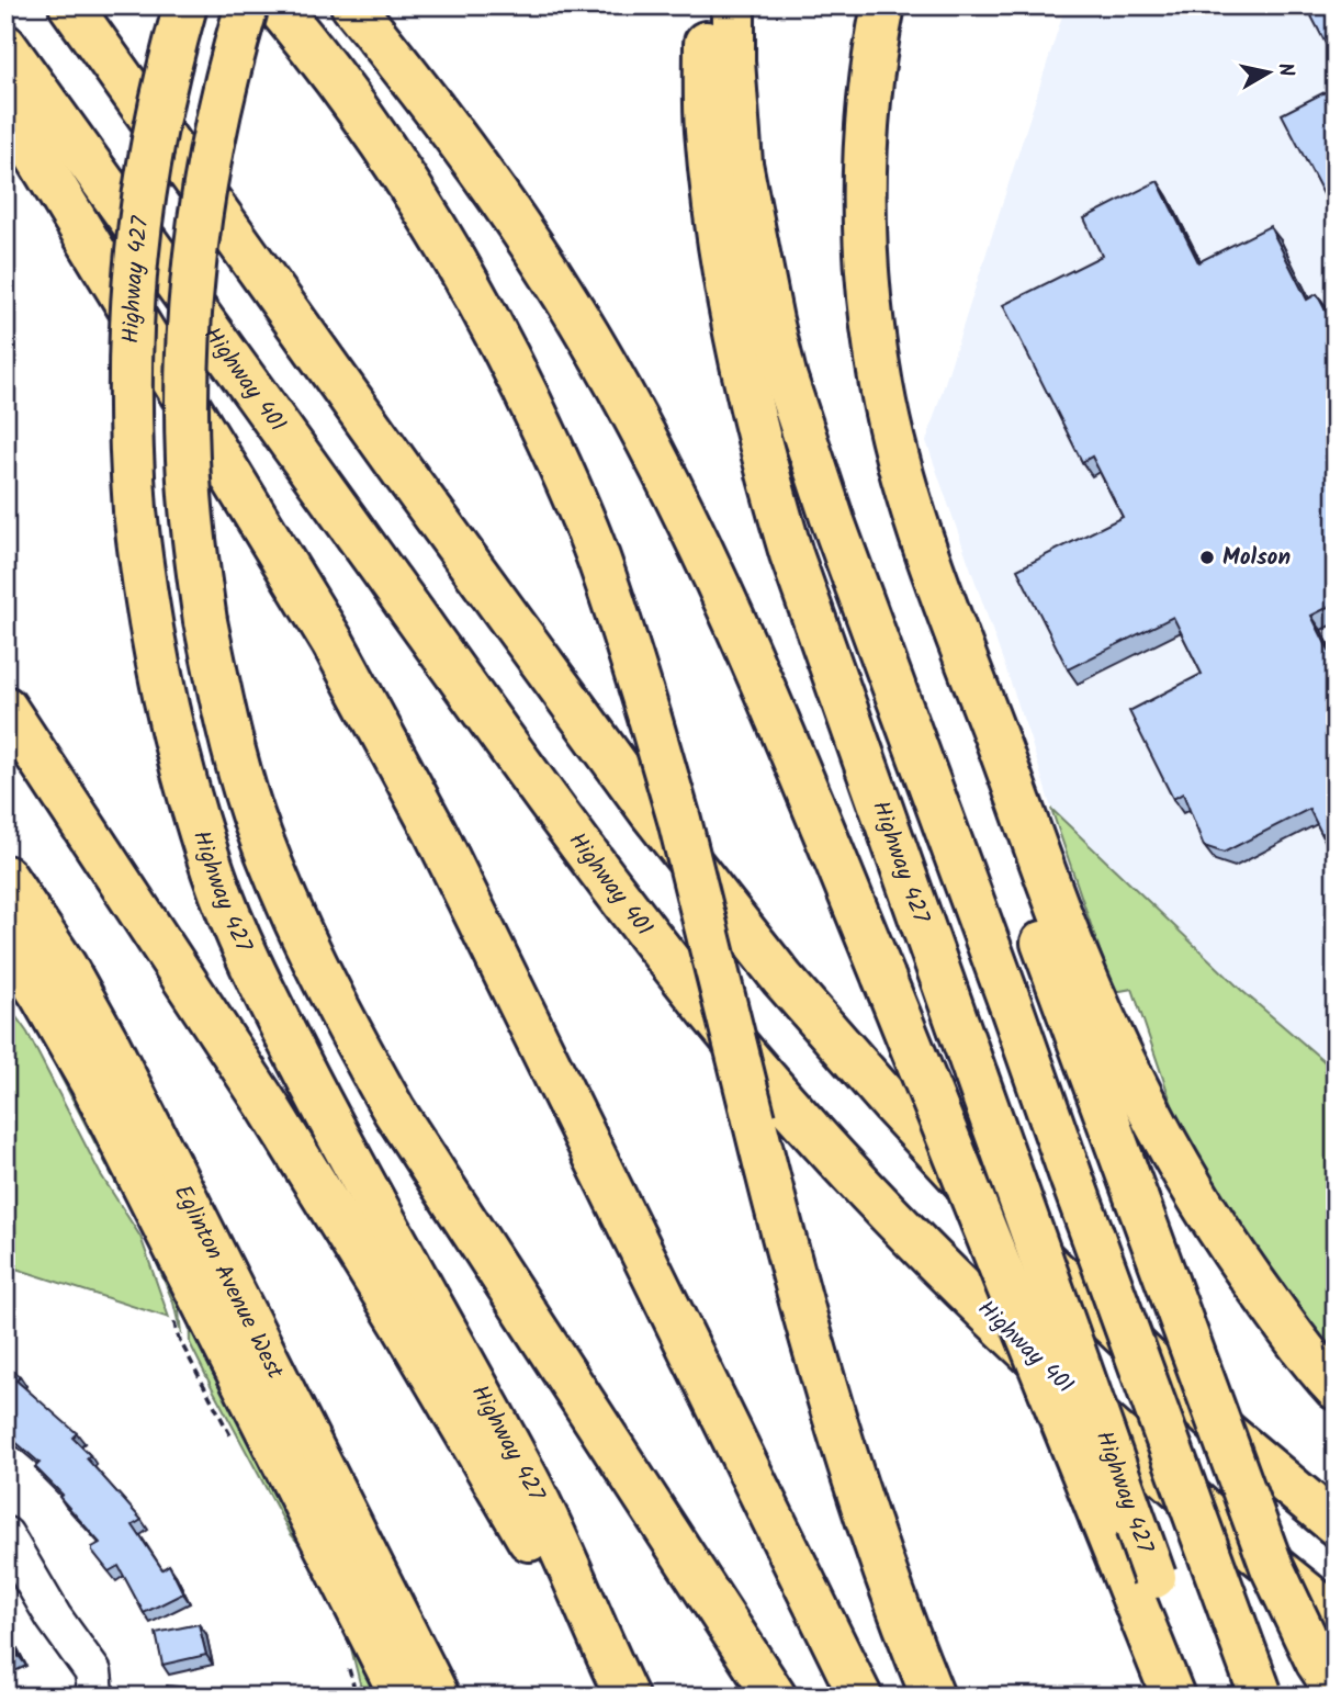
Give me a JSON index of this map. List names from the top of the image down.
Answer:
{
  "streets": {
    "main road": ["Highway 427", "Highway 401", "Eglinton Avenue West"]
  },
  "places": ["Molson"],
  "north": "right"
}
